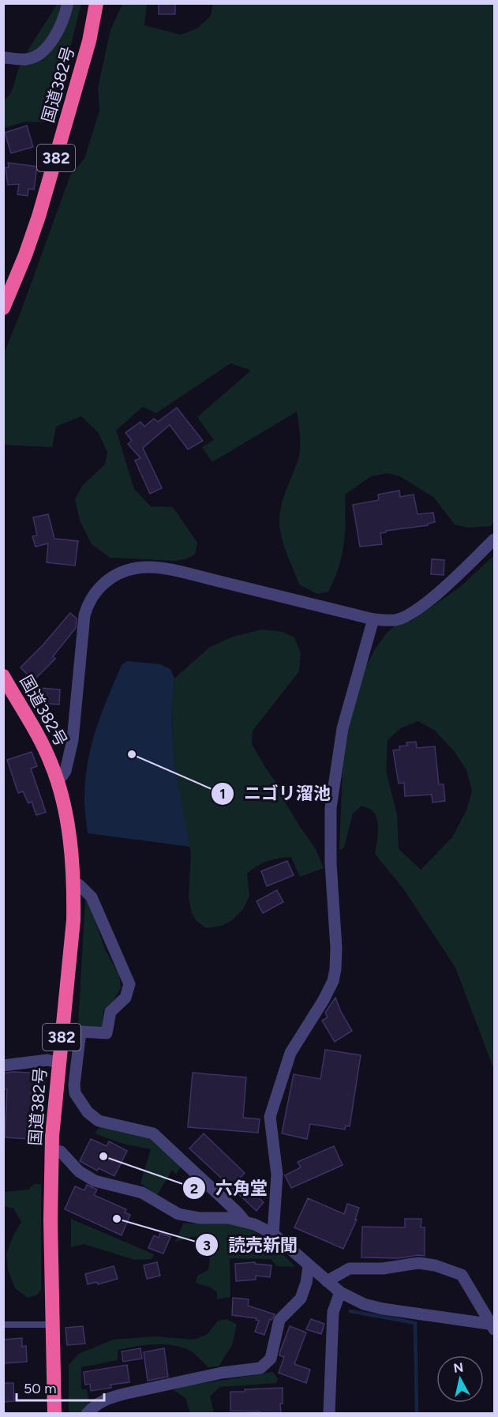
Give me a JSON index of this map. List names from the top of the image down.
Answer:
{
  "streets": {
    "highway": ["国道382号", "382"]
  },
  "places": ["ニゴリ溜池", "六角堂", "読売新聞"],
  "scale_bar": "50 m",
  "north": "top"
}
